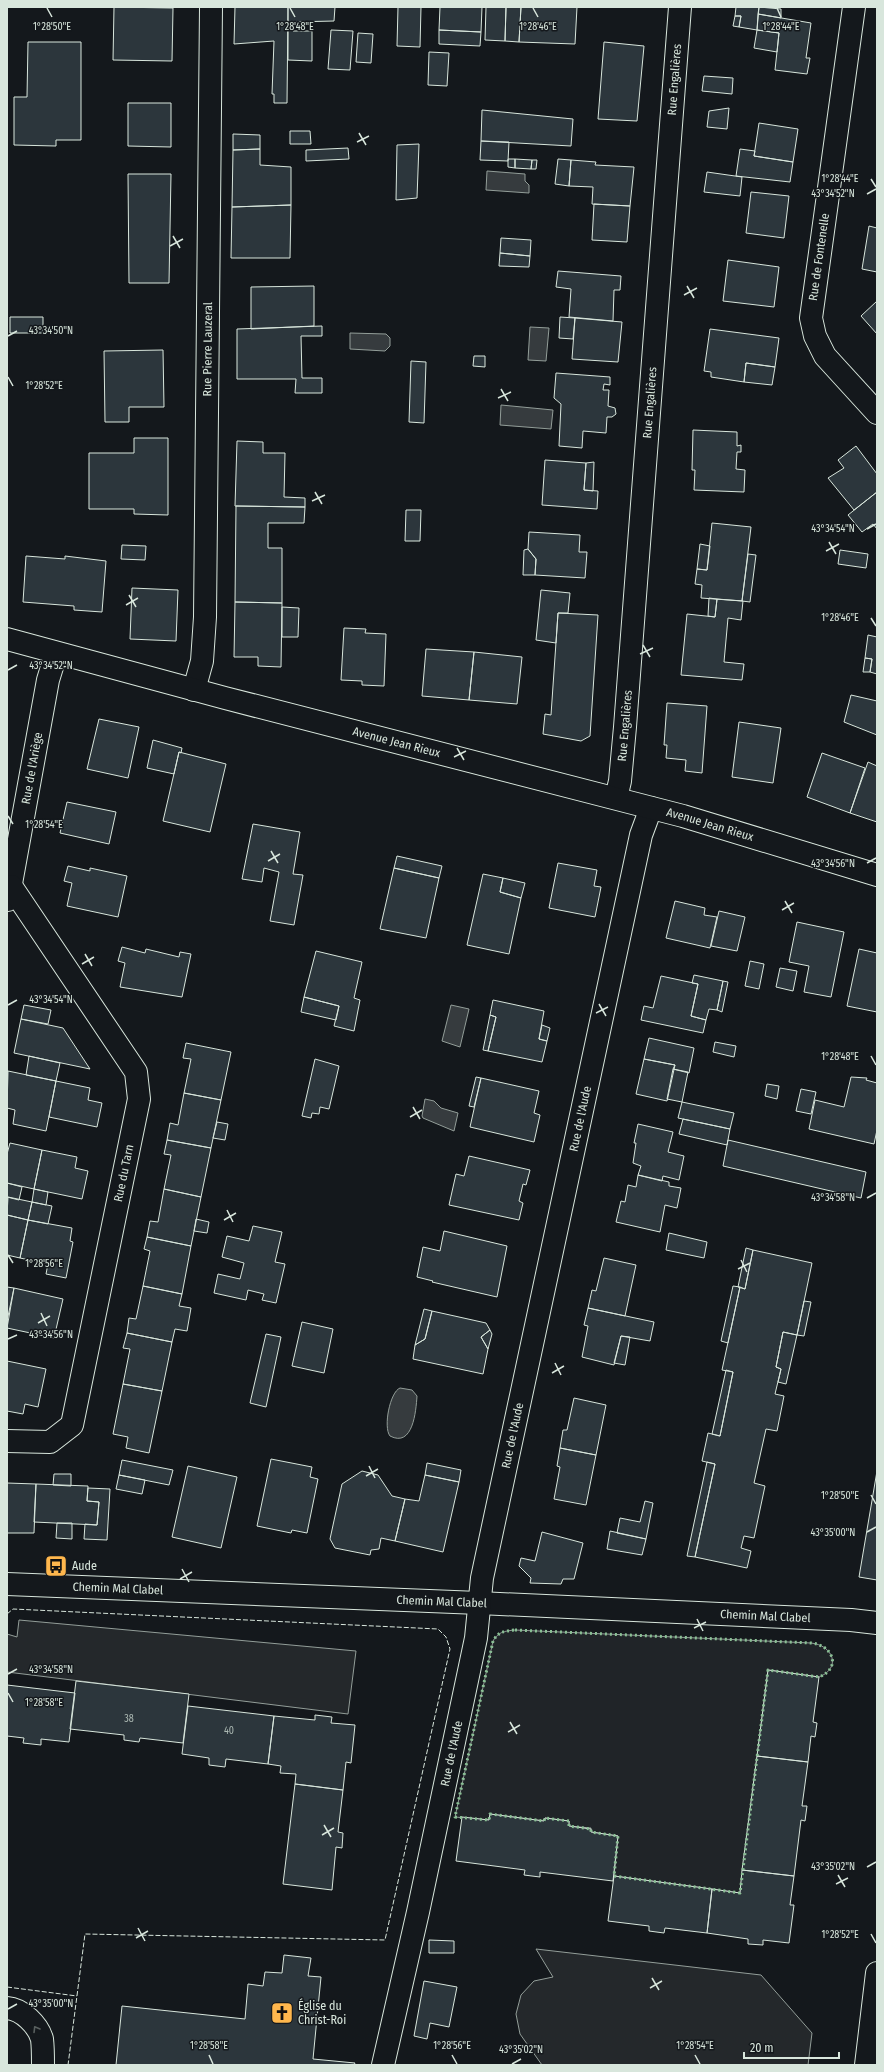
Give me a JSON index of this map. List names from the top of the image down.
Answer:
{
  "streets": {
    "street": [
      "Rue Engalières",
      "Rue de Fontenelle",
      "Rue Pierre Lauzeral",
      "Avenue Jean Rieux",
      "Rue de l'Ariège",
      "Rue de l'Aude",
      "Rue du Tarn",
      "Chemin Mal Clabel"
    ]
  },
  "crossings": [
    ["Rue Engalières", "Avenue Jean Rieux"],
    ["Rue Pierre Lauzeral", "Avenue Jean Rieux"],
    ["Avenue Jean Rieux", "Rue de l'Ariège"],
    ["Avenue Jean Rieux", "Rue de l'Aude"],
    ["Rue de l'Ariège", "Rue du Tarn"],
    ["Rue de l'Aude", "Chemin Mal Clabel"]
  ],
  "places": {
    "bus stop": ["Aude"],
    "church": ["Église du Christ-Roi"]
  },
  "house_numbers": ["38", "40"],
  "scale_bar": "20 m",
  "coordinates": [
    "1°28'50\"E",
    "1°28'48\"E",
    "1°28'46\"E",
    "1°28'44\"E",
    "43°34'52\"N",
    "43°34'50\"N",
    "1°28'52\"E",
    "43°34'54\"N",
    "1°28'54\"E",
    "43°34'56\"N",
    "43°34'58\"N",
    "1°28'56\"E",
    "43°35'00\"N",
    "1°28'58\"E",
    "43°35'02\"N"
  ]
}
